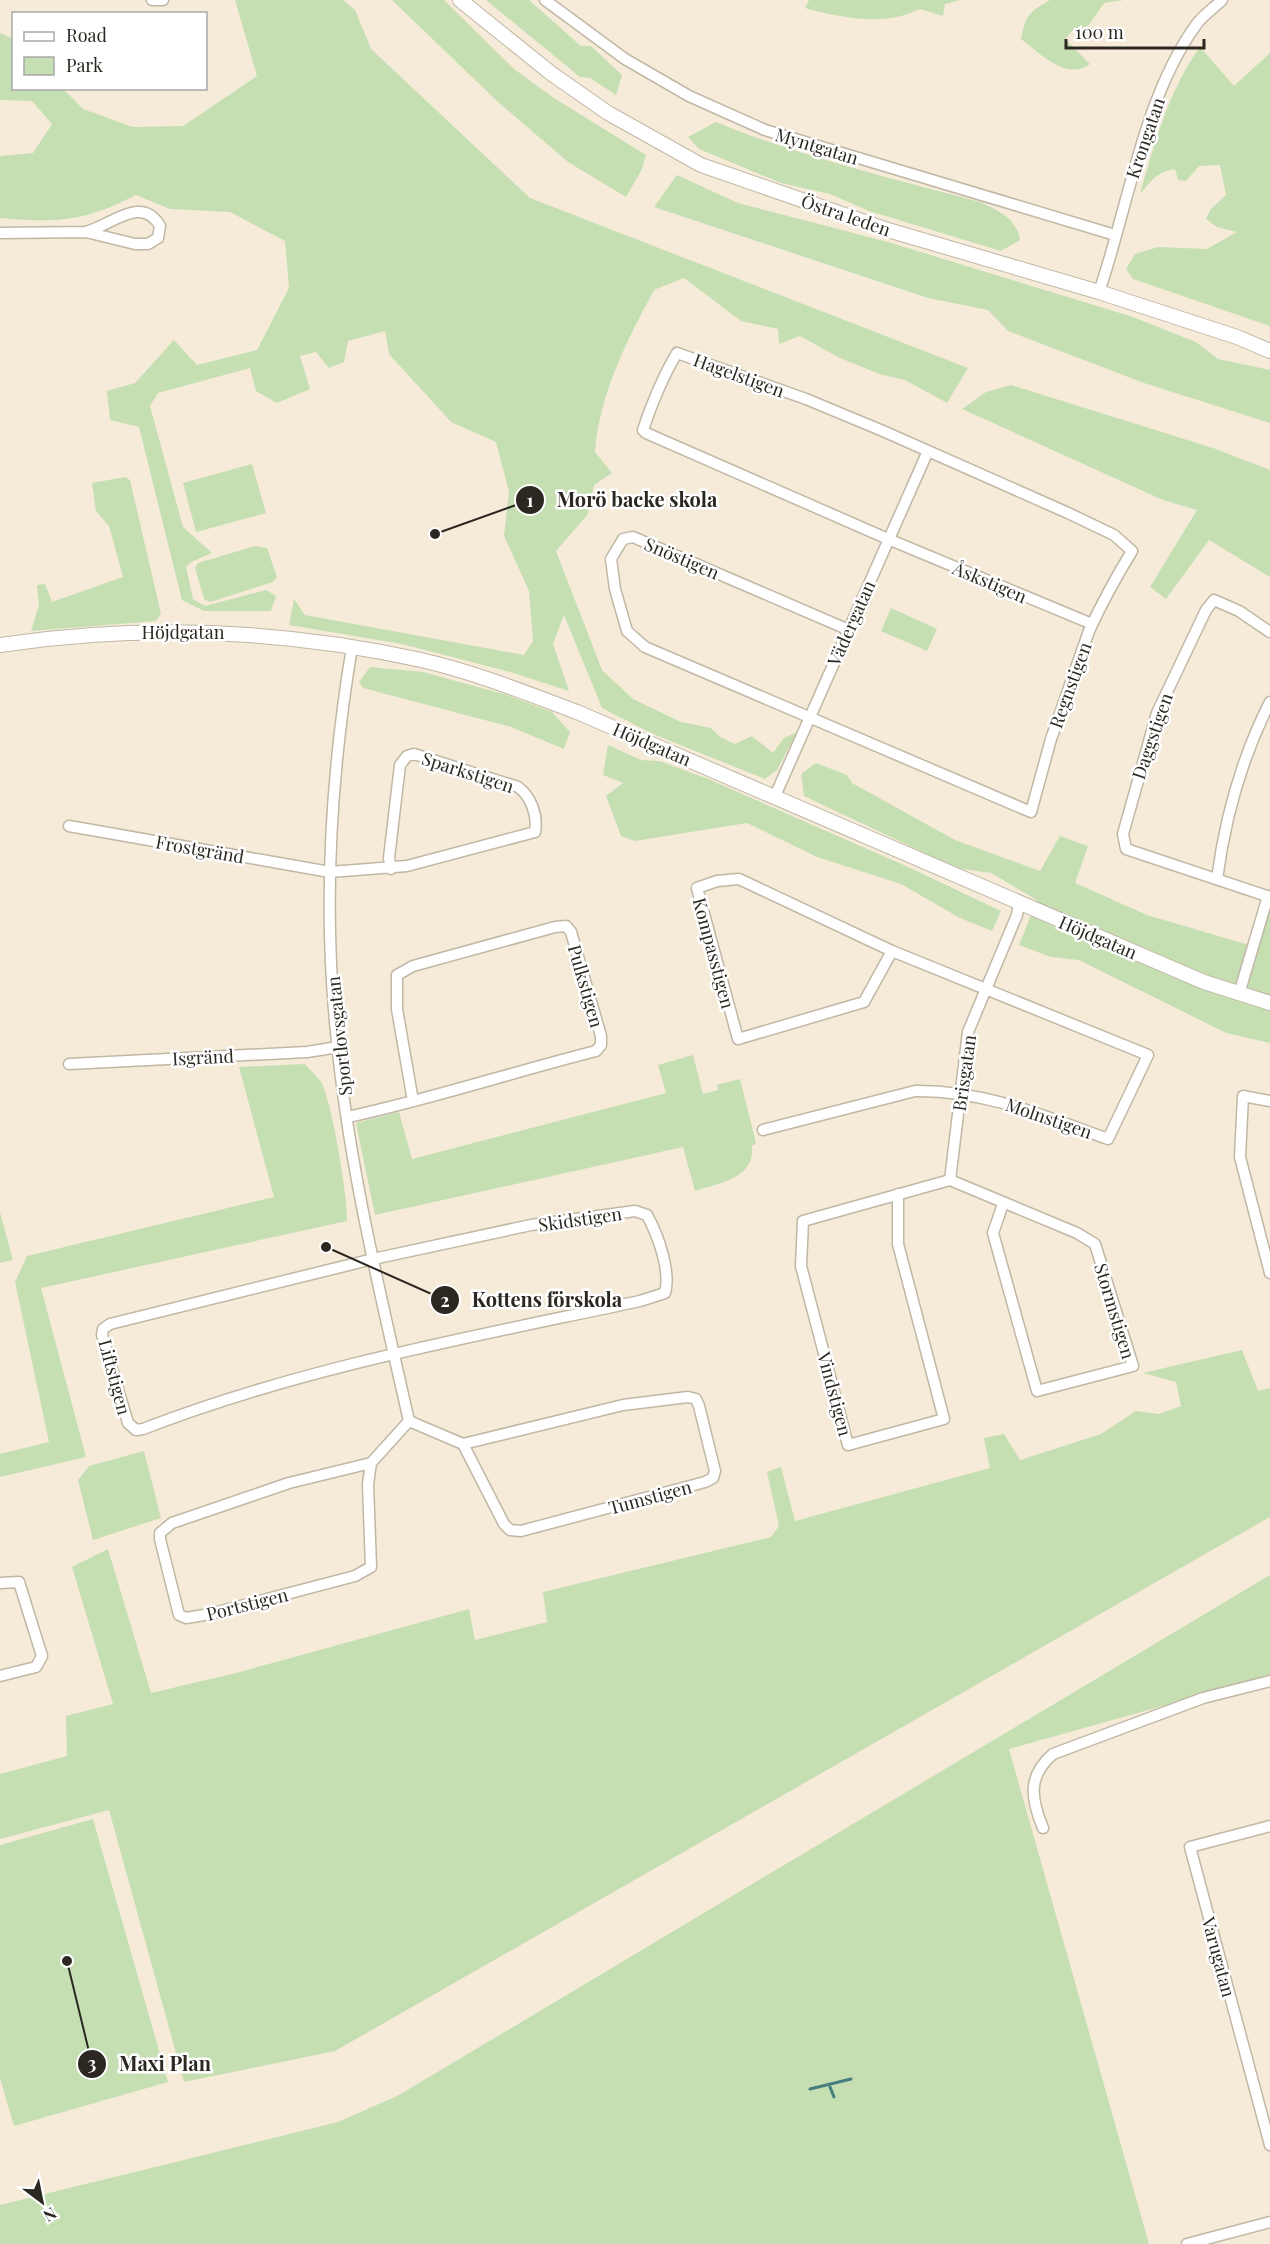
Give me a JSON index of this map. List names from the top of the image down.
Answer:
{
  "streets": {
    "street": [
      "Krongatan",
      "Myntgatan",
      "Östra leden",
      "Hagelstigen",
      "Snöstigen",
      "Åskstigen",
      "Vädergatan",
      "Höjdgatan",
      "Regnstigen",
      "Daggstigen",
      "Sparkstigen",
      "Frostgränd",
      "Kompasstigen",
      "Pulkstigen",
      "Sportlovsgatan",
      "Isgränd",
      "Brisgatan",
      "Molnstigen",
      "Skidstigen",
      "Stormstigen",
      "Liftstigen",
      "Vindstigen",
      "Tumstigen",
      "Portstigen",
      "Varugatan"
    ]
  },
  "crossings": [
    ["Krongatan", "Myntgatan"],
    ["Krongatan", "Östra leden"],
    ["Hagelstigen", "Åskstigen"],
    ["Hagelstigen", "Vädergatan"],
    ["Hagelstigen", "Regnstigen"],
    ["Snöstigen", "Vädergatan"],
    ["Snöstigen", "Regnstigen"],
    ["Åskstigen", "Vädergatan"],
    ["Åskstigen", "Regnstigen"],
    ["Vädergatan", "Höjdgatan"],
    ["Vädergatan", "Regnstigen"],
    ["Höjdgatan", "Sportlovsgatan"],
    ["Höjdgatan", "Brisgatan"],
    ["Sparkstigen", "Frostgränd"],
    ["Sparkstigen", "Sportlovsgatan"],
    ["Frostgränd", "Sportlovsgatan"],
    ["Kompasstigen", "Brisgatan"],
    ["Kompasstigen", "Molnstigen"],
    ["Pulkstigen", "Sportlovsgatan"],
    ["Sportlovsgatan", "Isgränd"],
    ["Sportlovsgatan", "Skidstigen"],
    ["Sportlovsgatan", "Liftstigen"],
    ["Brisgatan", "Molnstigen"],
    ["Brisgatan", "Stormstigen"],
    ["Brisgatan", "Vindstigen"],
    ["Skidstigen", "Liftstigen"],
    ["Stormstigen", "Vindstigen"]
  ],
  "places": ["Morö backe skola", "Kottens förskola", "Maxi Plan"],
  "legend": ["Road", "Park"],
  "scale_bar": "100 m",
  "north": "bottom right"
}
